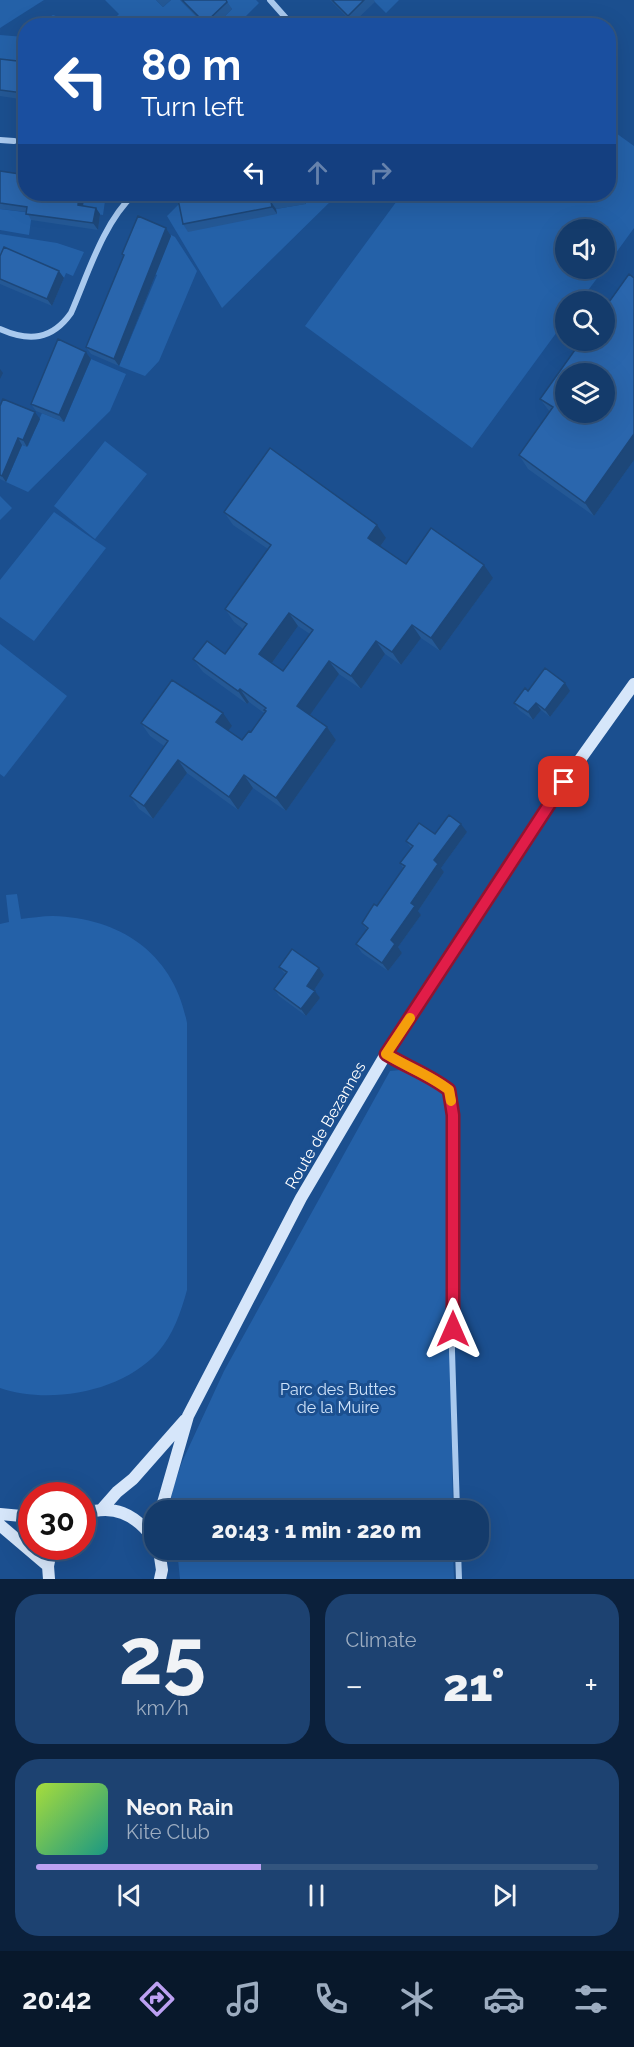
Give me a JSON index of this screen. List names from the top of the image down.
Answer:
{
  "streets": {
    "street": ["Route de Bezannes"]
  },
  "parks": ["Parc des Buttes de la Muire"],
  "page": {
    "turn": ["80 m", "Turn left"],
    "limit": "30",
    "trip": "20:43 · 1 min · 220 m",
    "tile": [
      ["25", "km/h"],
      "Climate"
    ],
    "heat": ["−", "21°", "+"],
    "song": ["Neon Rain", "Kite Club"],
    "tabs": "20:42"
  }
}
